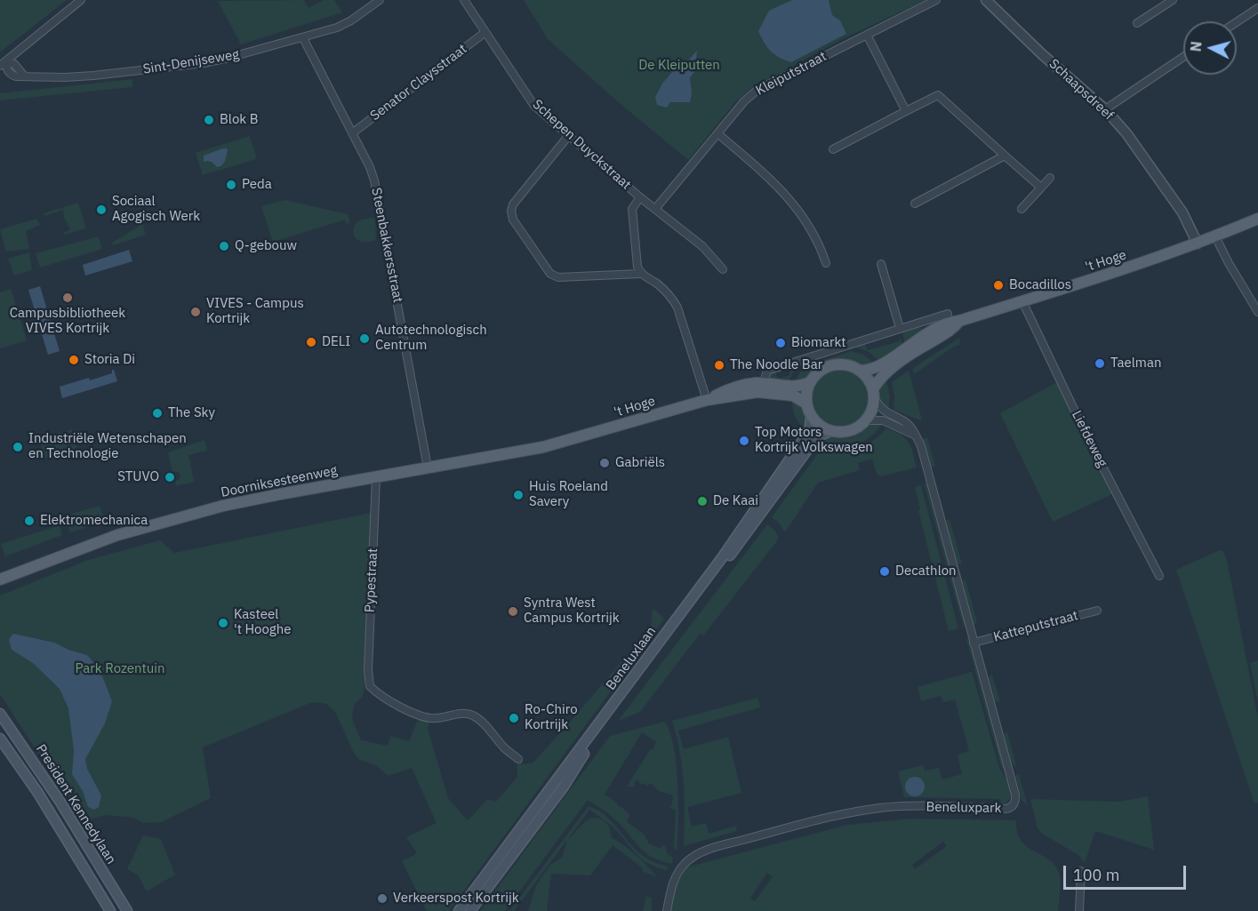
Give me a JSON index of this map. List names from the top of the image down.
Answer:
{
  "streets": {
    "main road": [
      "'t Hoge",
      "Doorniksesteenweg",
      "Beneluxlaan",
      "President Kennedylaan"
    ],
    "street": [
      "Sint-Denijseweg",
      "Kleiputstraat",
      "Senator Claysstraat",
      "Schaapsdreef",
      "Schepen Duyckstraat",
      "Steenbakkersstraat",
      "Liefdeweg",
      "Pypestraat",
      "Katteputstraat",
      "Beneluxpark"
    ]
  },
  "crossings": [
    ["Sint-Denijseweg", "Steenbakkersstraat"],
    ["Kleiputstraat", "Schepen Duyckstraat"],
    ["Senator Claysstraat", "Schepen Duyckstraat"],
    ["Senator Claysstraat", "Steenbakkersstraat"],
    ["Schaapsdreef", "'t Hoge"],
    ["Steenbakkersstraat", "Doorniksesteenweg"],
    ["'t Hoge", "Liefdeweg"],
    ["'t Hoge", "Doorniksesteenweg"],
    ["'t Hoge", "Beneluxlaan"],
    ["'t Hoge", "Beneluxpark"],
    ["Doorniksesteenweg", "Pypestraat"],
    ["Katteputstraat", "Beneluxpark"],
    ["Beneluxlaan", "Beneluxpark"]
  ],
  "parks": ["De Kleiputten", "Park Rozentuin"],
  "places": [
    "Blok B",
    "Peda",
    "Sociaal Agogisch Werk",
    "Q-gebouw",
    "Bocadillos",
    "Campusbibliotheek VIVES Kortrijk",
    "VIVES - Campus Kortrijk",
    "Autotechnologisch Centrum",
    "DELI",
    "Biomarkt",
    "Storia Di",
    "Taelman",
    "The Noodle Bar",
    "The Sky",
    "Top Motors Kortrijk Volkswagen",
    "Industriële Wetenschapen en Technologie",
    "Gabriëls",
    "STUVO",
    "Huis Roeland Savery",
    "De Kaai",
    "Elektromechanica",
    "Decathlon",
    "Syntra West Campus Kortrijk",
    "Kasteel 't Hooghe",
    "Ro-Chiro Kortrijk",
    "Verkeerspost Kortrijk"
  ],
  "scale_bar": "100 m",
  "north": "left"
}
